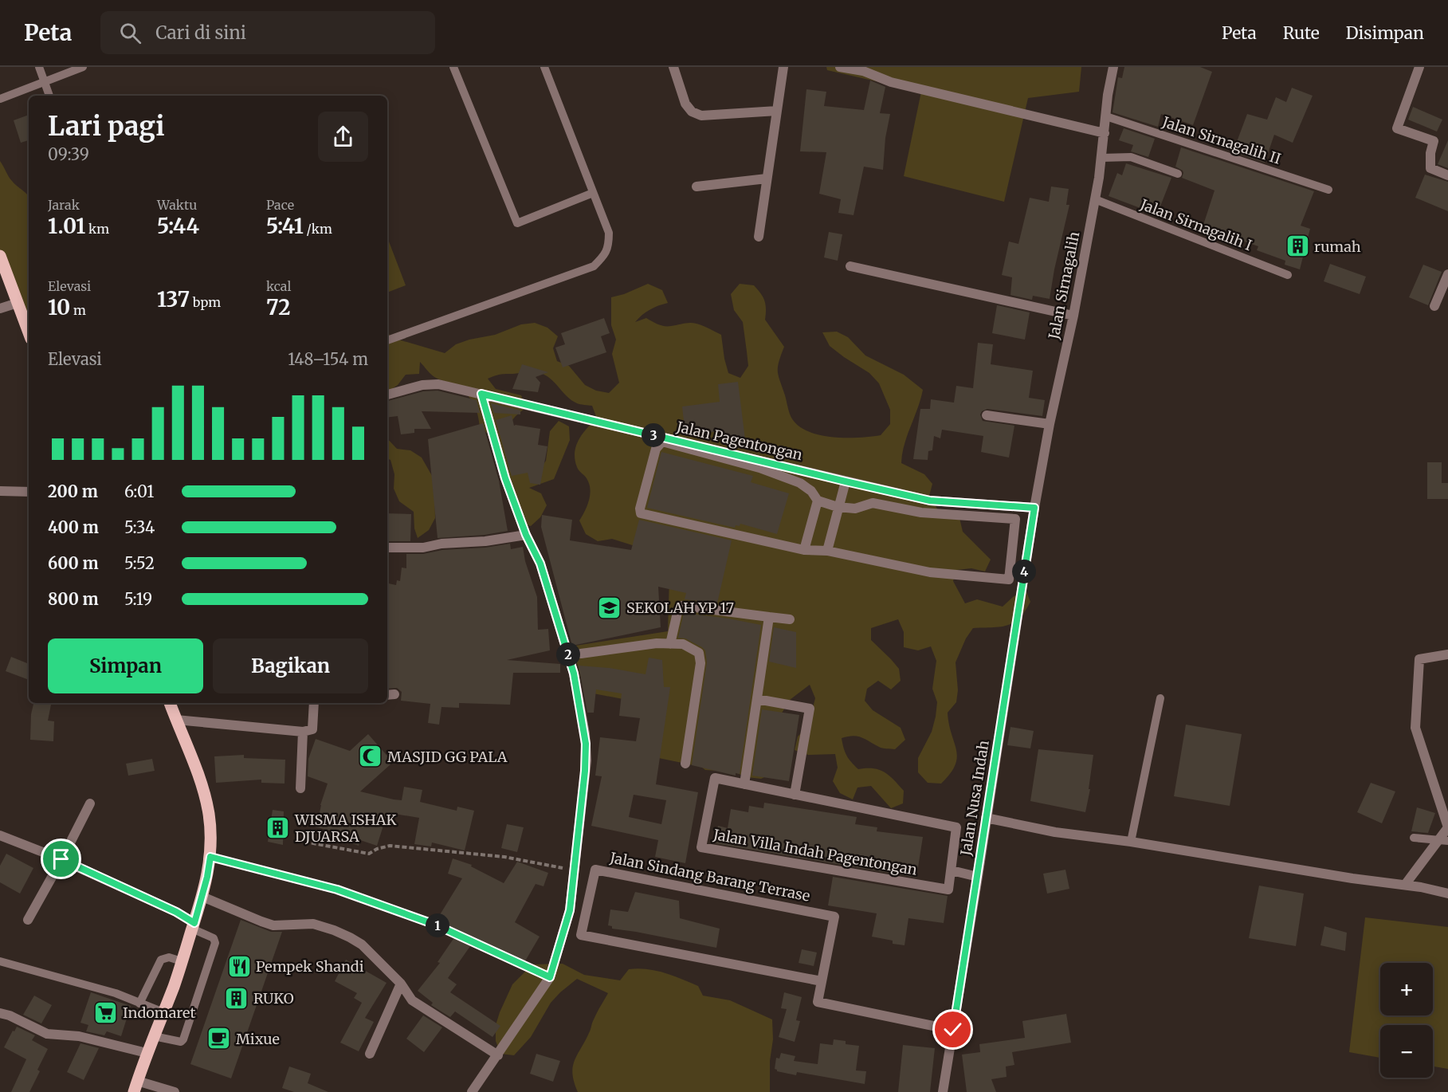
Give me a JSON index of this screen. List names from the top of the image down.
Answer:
{
  "streets": {
    "street": [
      "Jalan Sirnagalih",
      "Jalan Pagentongan",
      "Jalan Nusa Indah",
      "Jalan Villa Indah Pagentongan",
      "Jalan Sindang Barang Terrase"
    ],
    "lane": ["Jalan Sirnagalih II", "Jalan Sirnagalih I"]
  },
  "crossings": [
    ["Jalan Sirnagalih II", "Jalan Sirnagalih"],
    ["Jalan Sirnagalih I", "Jalan Sirnagalih"],
    ["Jalan Sirnagalih", "Jalan Pagentongan"],
    ["Jalan Sirnagalih", "Jalan Nusa Indah"],
    ["Jalan Pagentongan", "Jalan Nusa Indah"],
    ["Jalan Nusa Indah", "Jalan Sindang Barang Terrase"]
  ],
  "places": {
    "building": ["rumah", "WISMA ISHAK DJUARSA", "RUKO"],
    "school or university": ["SEKOLAH YP 17"],
    "mosque": ["MASJID GG PALA"],
    "restaurant": ["Pempek Shandi"],
    "supermarket": ["Indomaret"],
    "cafe": ["Mixue"]
  },
  "page": {
    "header": "Peta",
    "search": "Cari di sini",
    "nav": ["Peta", "Rute", "Disimpan"],
    "heading": ["Lari pagi", "09:39"],
    "stats": [
      ["Jarak", "1.01 km"],
      ["Waktu", "5:44"],
      ["Pace", "5:41 /km"],
      ["Elevasi", "10 m"],
      ["137 bpm"],
      ["kcal", "72"]
    ],
    "chart": ["Elevasi", "148–154 m"],
    "pins": [
      "3",
      "4",
      "2",
      "1"
    ],
    "list": [
      {
        "name": "200 m",
        "note": "6:01"
      },
      {
        "name": "400 m",
        "note": "5:34"
      },
      {
        "name": "600 m",
        "note": "5:52"
      },
      {
        "name": "800 m",
        "note": "5:19"
      }
    ],
    "buttons": ["Simpan", "Bagikan"],
    "map_buttons": ["+", "−"]
  }
}
